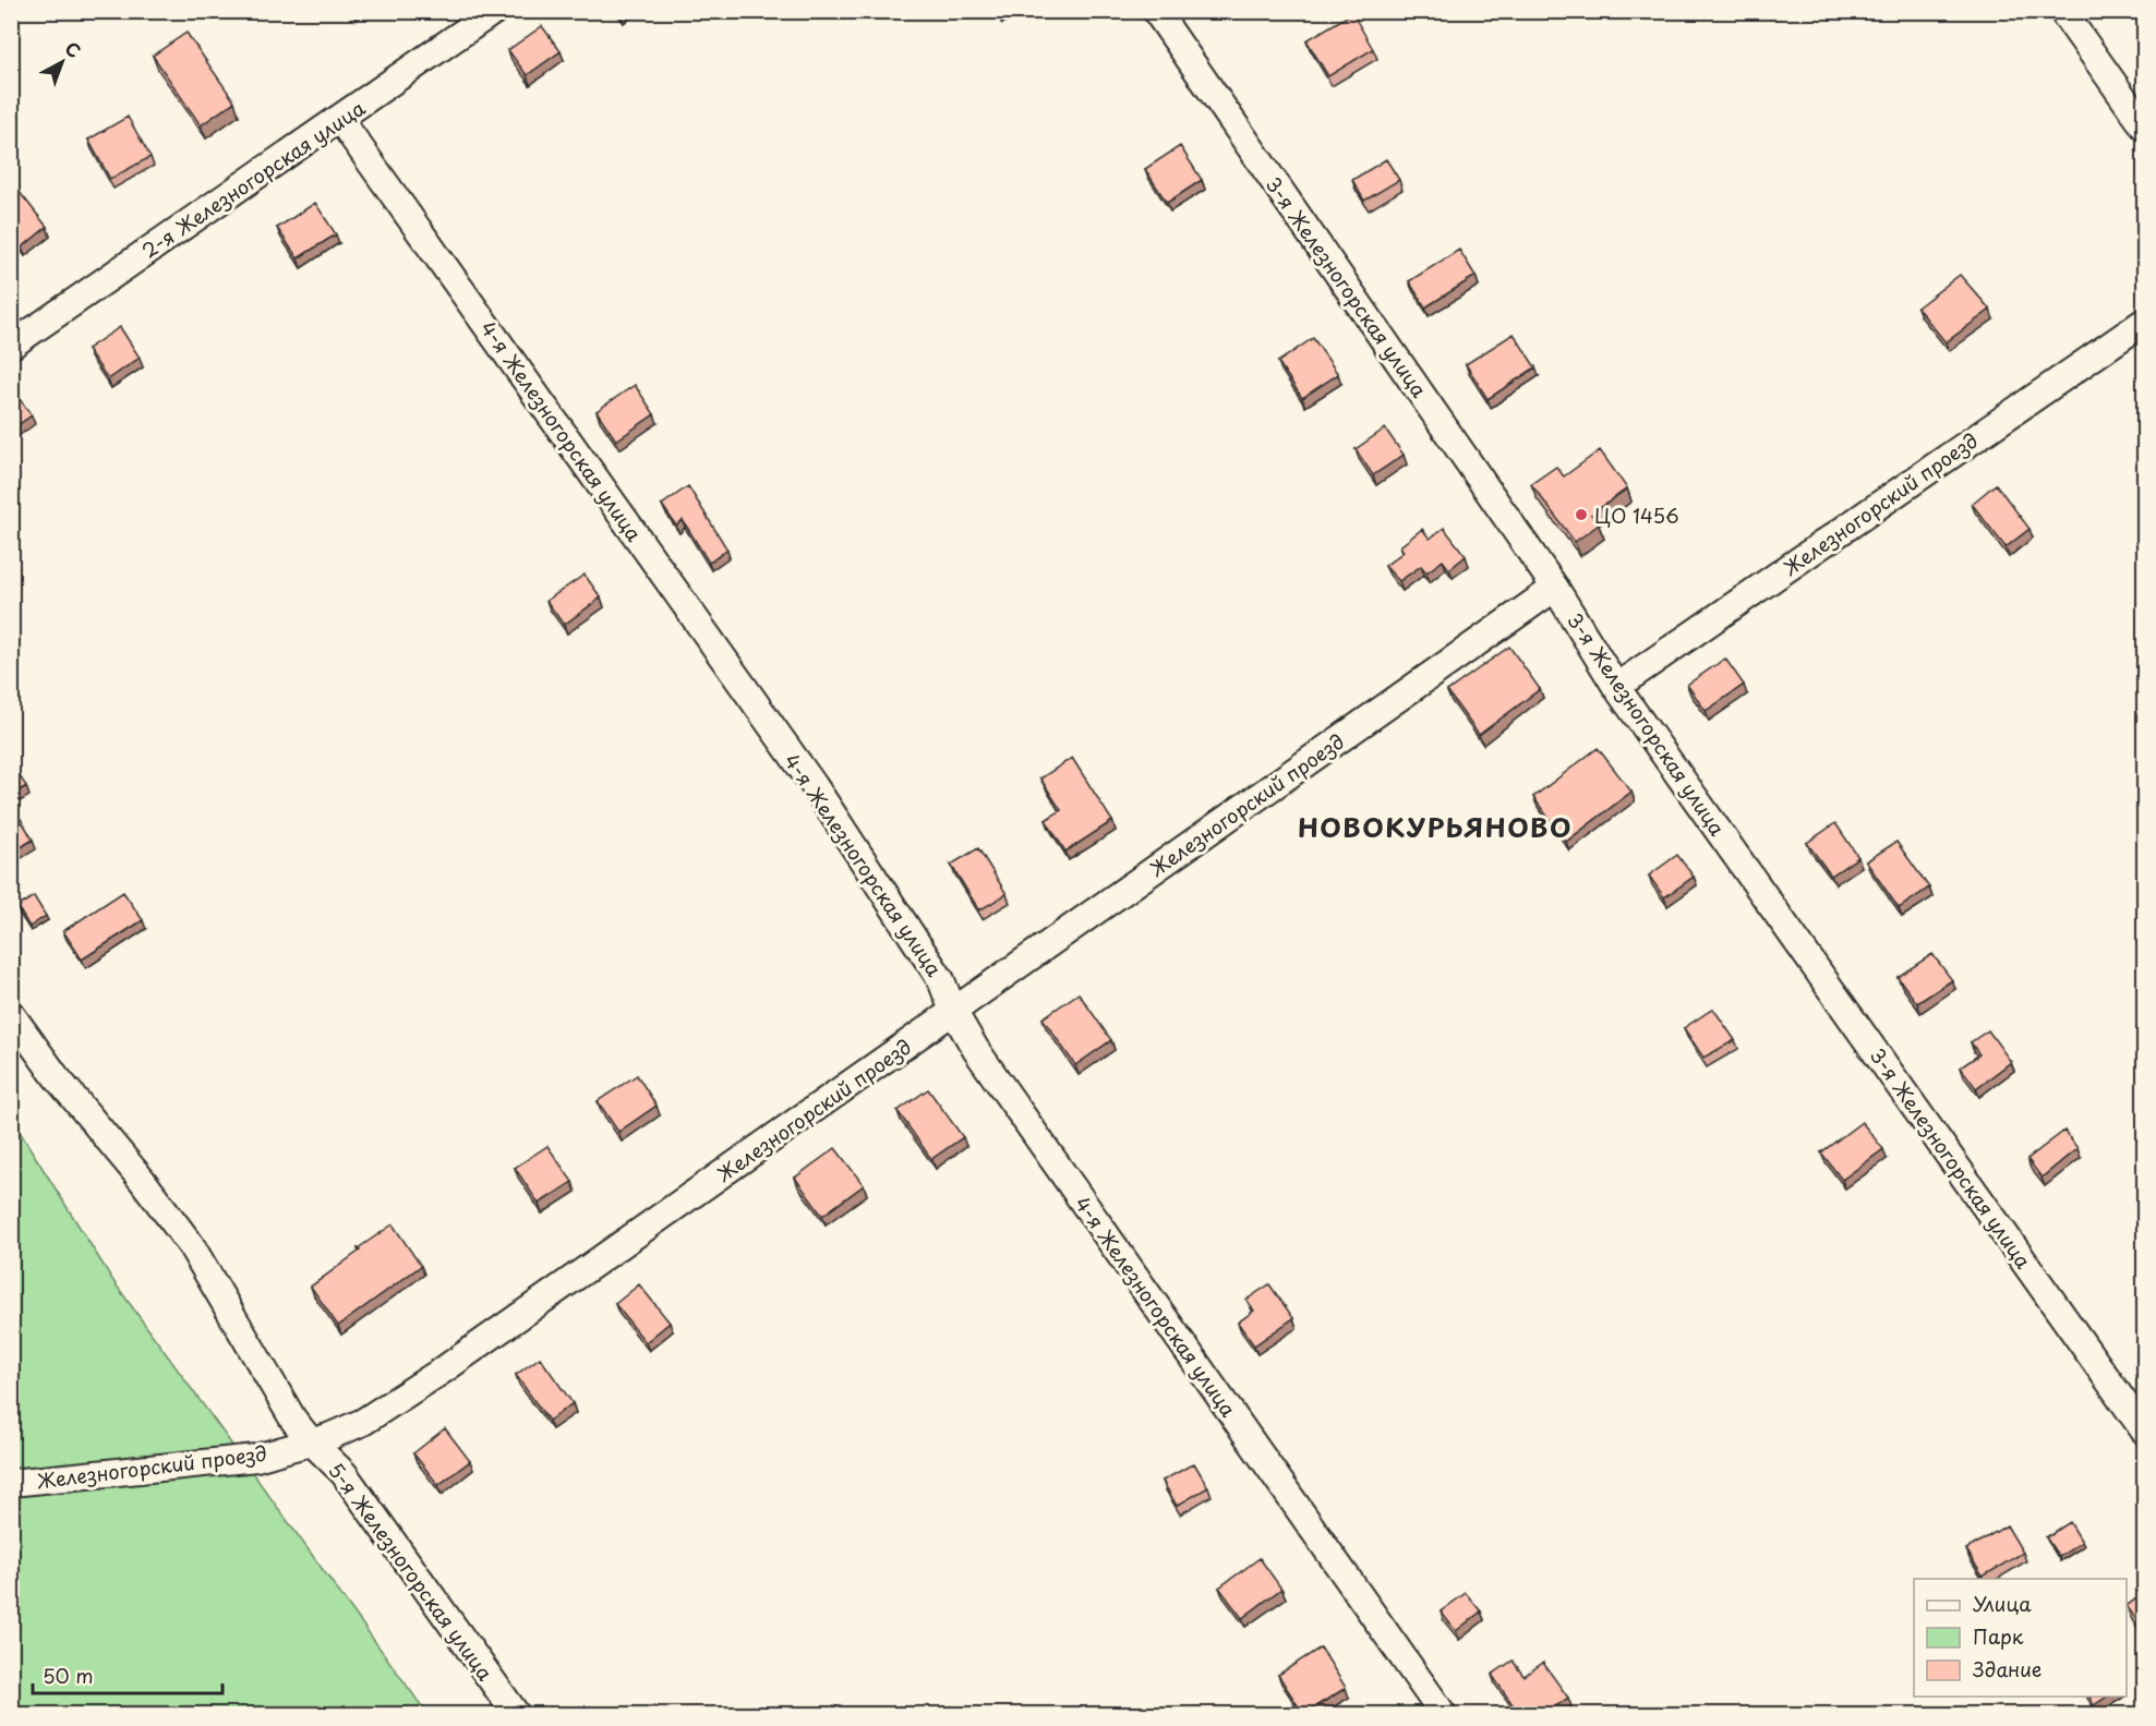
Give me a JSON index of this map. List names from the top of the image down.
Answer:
{
  "streets": {
    "street": [
      "2-я Железногорская улица",
      "3-я Железногорская улица",
      "4-я Железногорская улица",
      "Железногорский проезд",
      "5-я Железногорская улица"
    ]
  },
  "crossings": [
    ["2-я Железногорская улица", "4-я Железногорская улица"],
    ["3-я Железногорская улица", "Железногорский проезд"],
    ["4-я Железногорская улица", "Железногорский проезд"],
    ["Железногорский проезд", "5-я Железногорская улица"]
  ],
  "districts": ["НОВОКУРЬЯНОВО"],
  "places": ["ЦО 1456"],
  "legend": ["Улица", "Парк", "Здание"],
  "scale_bar": "50 m",
  "north": "top right"
}
